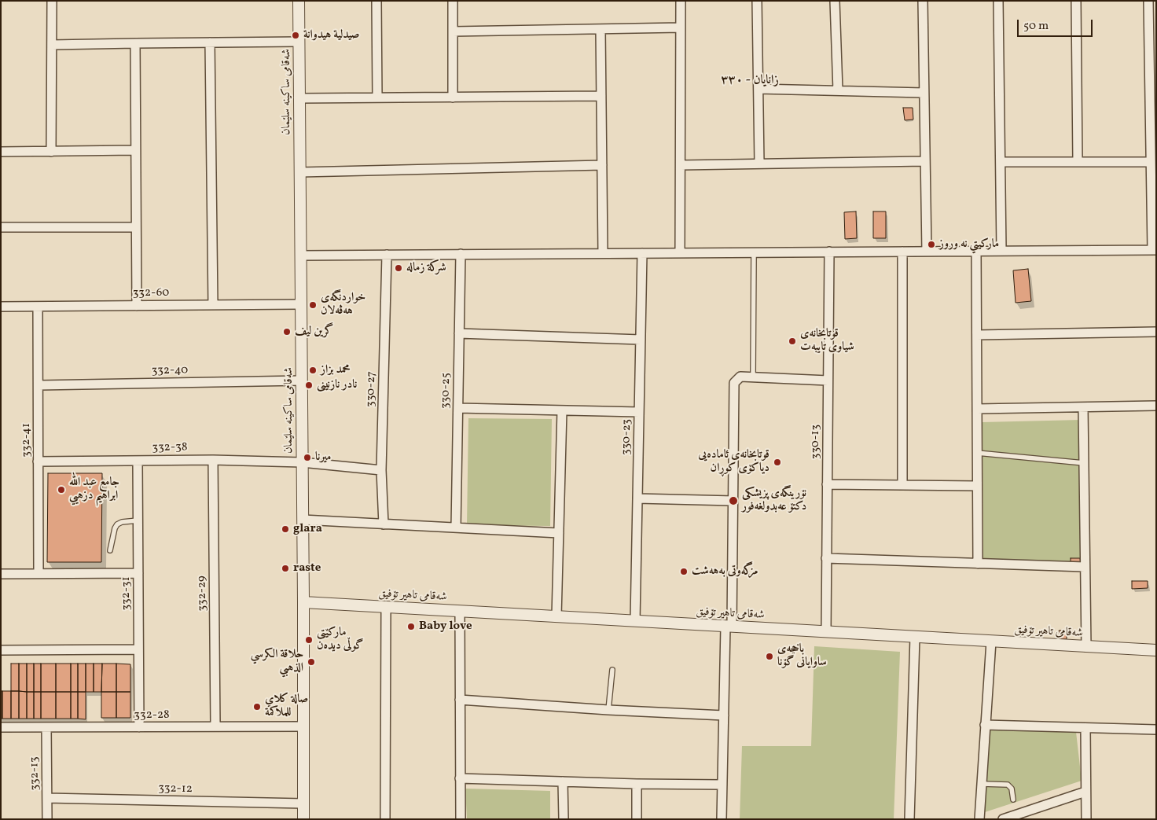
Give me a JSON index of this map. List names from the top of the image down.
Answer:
{
  "streets": {
    "street": [
      "شەقامی ساکینە سلێمان",
      "332-60",
      "332-40",
      "330-27",
      "330-25",
      "330-23",
      "332-41",
      "330-13",
      "332-38",
      "332-31",
      "332-29",
      "شەقامی تاهیر تۆفیق",
      "332-28",
      "332-13",
      "332-12"
    ]
  },
  "crossings": [
    ["شەقامی ساکینە سلێمان", "332-60"],
    ["شەقامی ساکینە سلێمان", "332-40"],
    ["شەقامی ساکینە سلێمان", "332-38"],
    ["شەقامی ساکینە سلێمان", "شەقامی تاهیر تۆفیق"],
    ["شەقامی ساکینە سلێمان", "332-28"],
    ["شەقامی ساکینە سلێمان", "332-12"],
    ["332-60", "332-41"],
    ["332-40", "332-41"],
    ["330-27", "332-38"],
    ["330-23", "شەقامی تاهیر تۆفیق"],
    ["332-41", "332-38"],
    ["330-13", "شەقامی تاهیر تۆفیق"],
    ["332-38", "332-31"],
    ["332-38", "332-29"],
    ["332-31", "332-28"],
    ["332-29", "332-28"],
    ["332-28", "332-13"],
    ["332-13", "332-12"]
  ],
  "districts": ["زانایان - ٣٣٠"],
  "places": [
    "صيدلية هيدوانة",
    "ماركيتي نه وروز",
    "شركة زماله",
    "خواردنگەی هەڤەلان",
    "گرین لیف",
    "قوتابخانەی شیاوی تایبەت",
    "محمد بزاز",
    "نادر نازنینی",
    "ميرنا",
    "قوتابخانەی ئامادەیی دیاکۆی کوڕان",
    "جامع عبد الله ابراهيم دزهيي",
    "نۆرینگەی پزیشکی دکتۆ عەبدولغەفور",
    "glara",
    "raste",
    "مزگەوتی بەهەشت",
    "Baby love",
    "مارکێتی گوڵی دیدەن",
    "باخچەی ساوایانی گۆنا",
    "حلاقة الكرسي الذهبي",
    "صالة كلاي للملاكمة"
  ],
  "scale_bar": "50 m"
}
